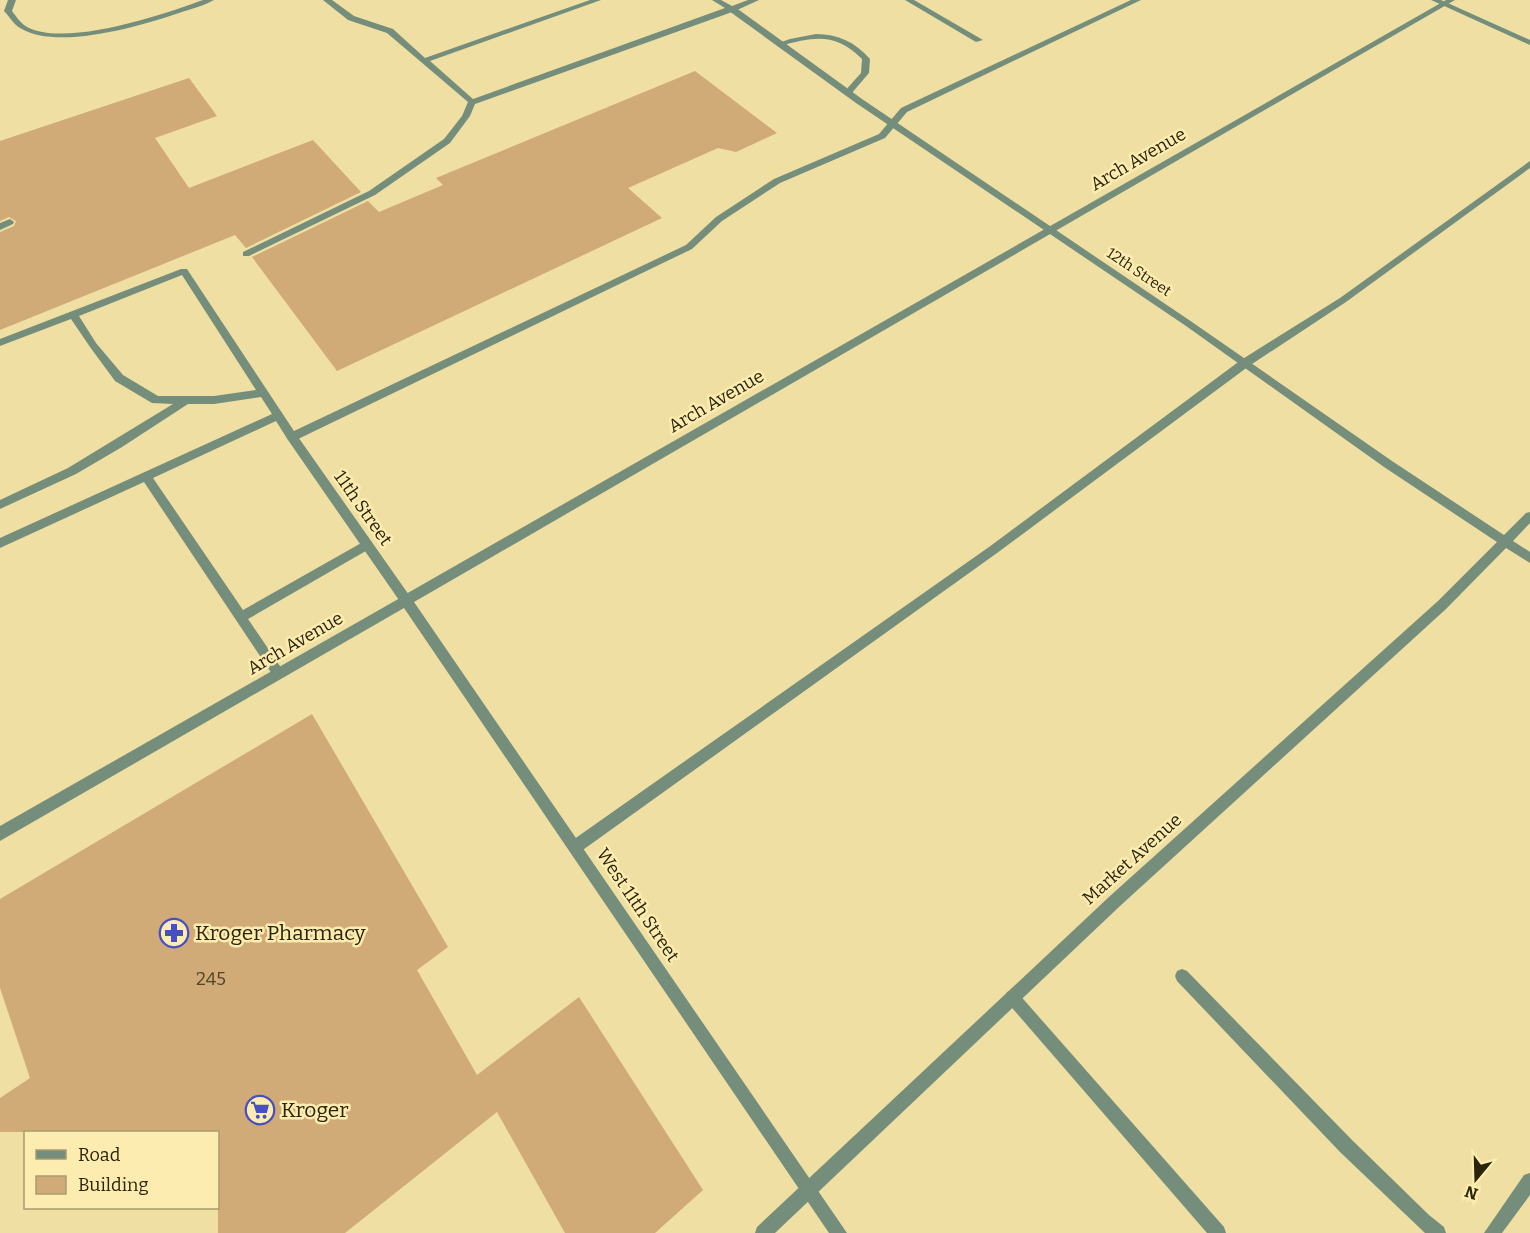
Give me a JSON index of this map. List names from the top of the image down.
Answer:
{
  "streets": {
    "street": [
      "Arch Avenue",
      "12th Street",
      "11th Street",
      "Market Avenue",
      "West 11th Street"
    ]
  },
  "crossings": [
    ["Arch Avenue", "12th Street"],
    ["Arch Avenue", "11th Street"],
    ["Arch Avenue", "West 11th Street"],
    ["12th Street", "Market Avenue"],
    ["11th Street", "West 11th Street"],
    ["Market Avenue", "West 11th Street"]
  ],
  "places": {
    "pharmacy": ["Kroger Pharmacy"],
    "supermarket": ["Kroger"]
  },
  "house_numbers": ["245"],
  "legend": ["Road", "Building"],
  "north": "bottom"
}
